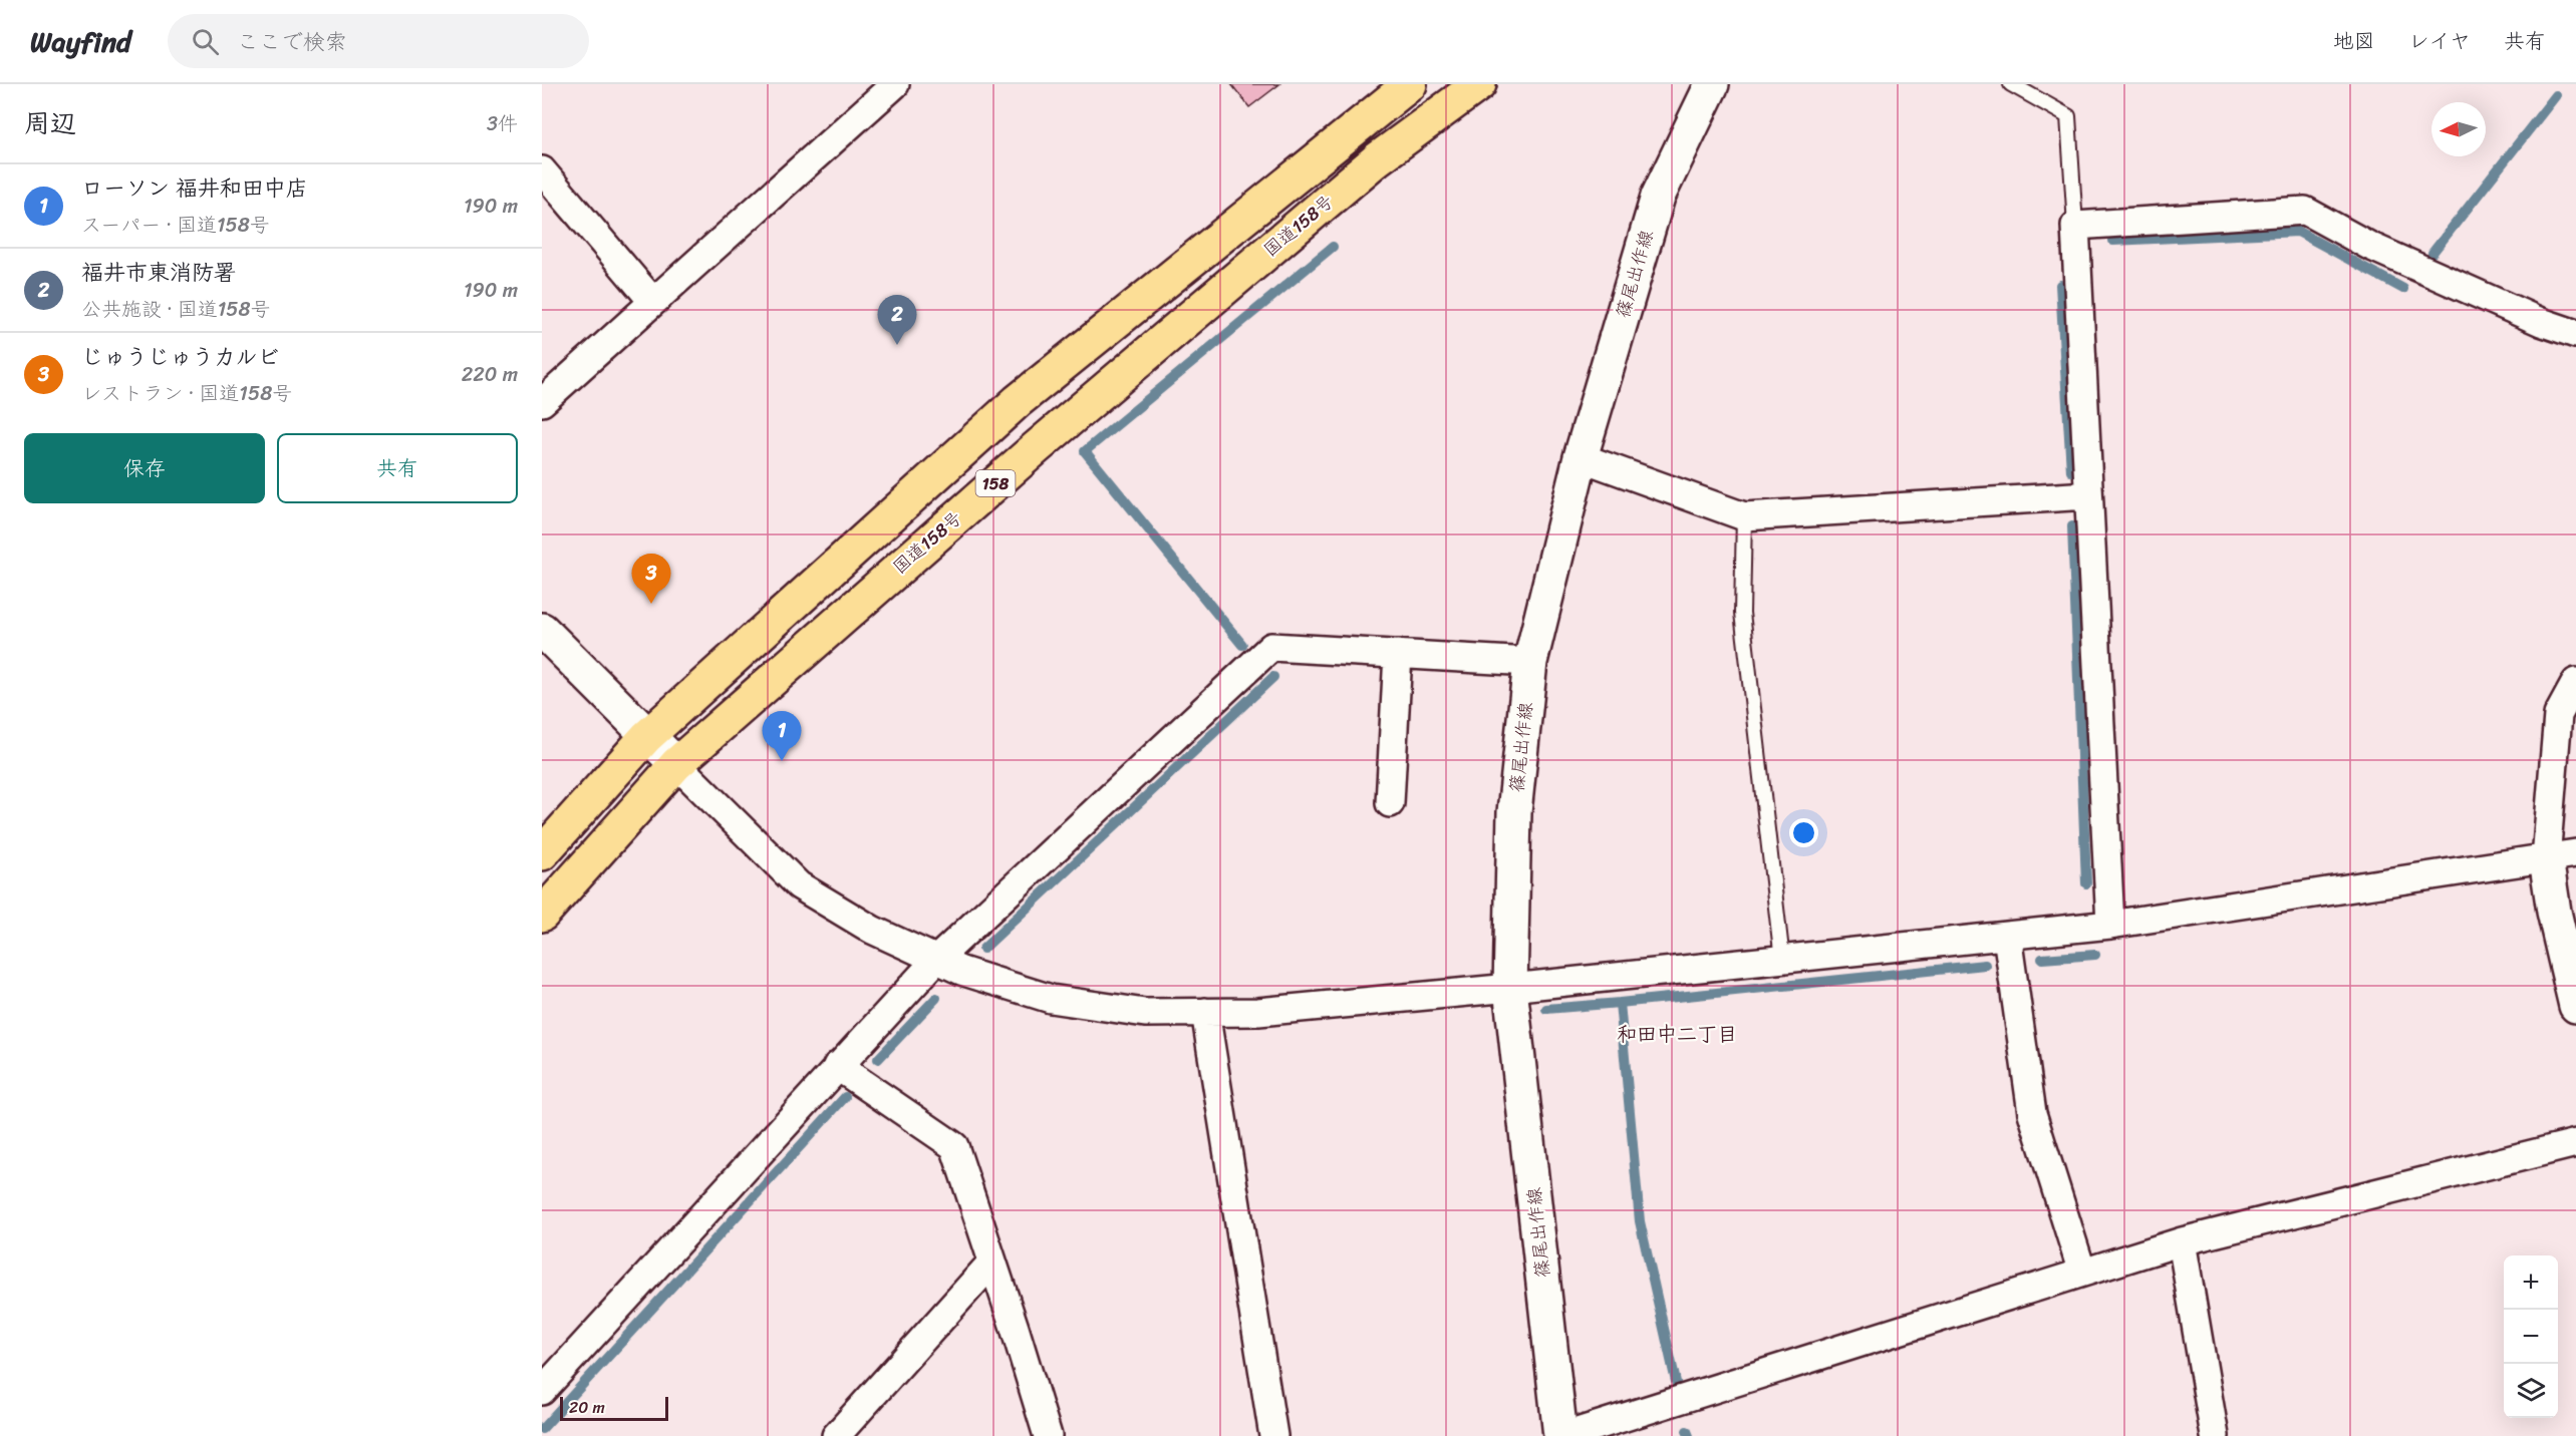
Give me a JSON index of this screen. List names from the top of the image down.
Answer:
{
  "streets": {
    "highway": ["国道158号", "158"],
    "main road": ["篠尾出作線"]
  },
  "districts": ["和田中二丁目"],
  "scale_bar": "20 m",
  "north": "left",
  "page": {
    "header": "Wayfind",
    "search": "ここで検索",
    "nav": ["地図", "レイヤ", "共有"],
    "heading": ["周辺", "3件"],
    "list": [
      {
        "mark": "1",
        "name": "ローソン 福井和田中店",
        "note": "スーパー · 国道158号",
        "value": "190 m"
      },
      {
        "mark": "2",
        "name": "福井市東消防署",
        "note": "公共施設 · 国道158号",
        "value": "190 m"
      },
      {
        "mark": "3",
        "name": "じゅうじゅうカルビ",
        "note": "レストラン · 国道158号",
        "value": "220 m"
      }
    ],
    "pins": ["2", "3", "1"],
    "buttons": ["保存", "共有"],
    "map_buttons": ["+", "−"],
    "scale": "20 m"
  }
}
